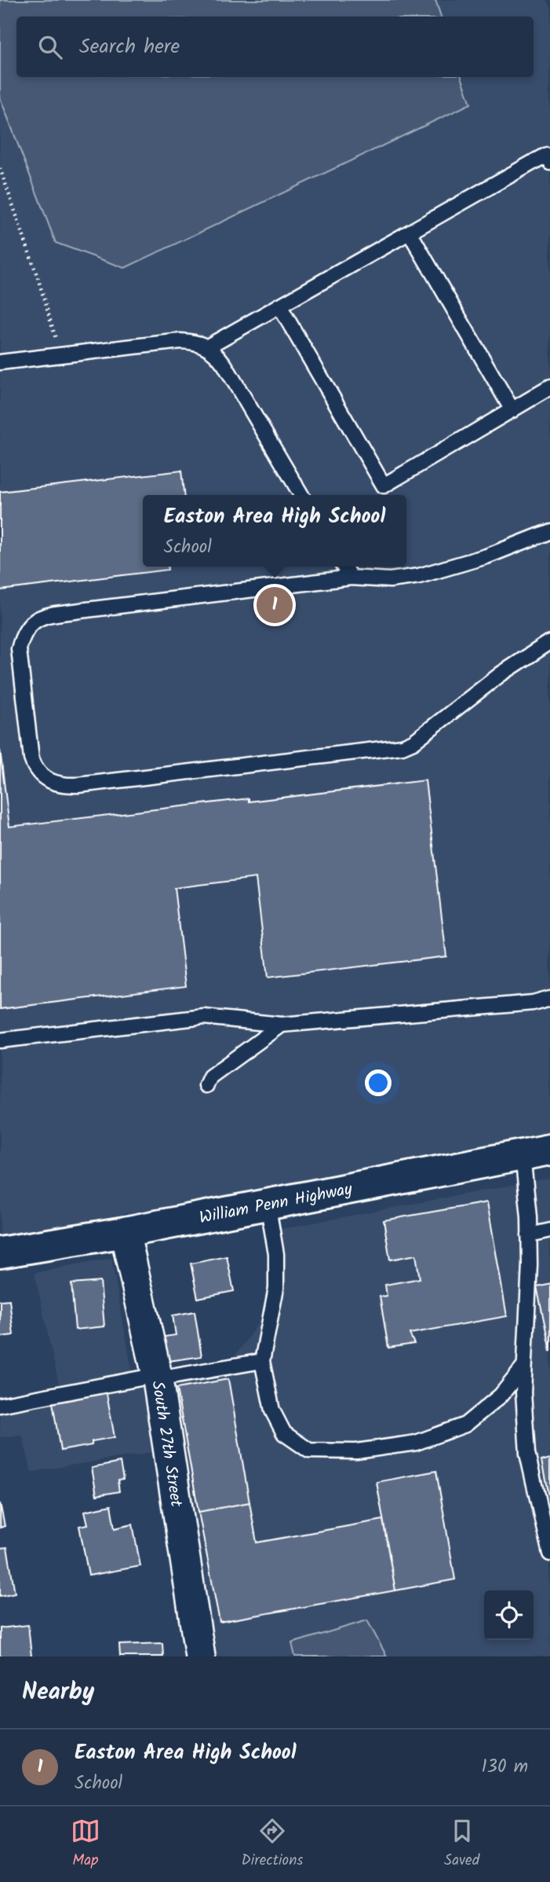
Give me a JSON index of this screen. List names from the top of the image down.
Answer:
{
  "streets": {
    "main road": ["William Penn Highway"],
    "street": ["South 27th Street"]
  },
  "crossings": [
    ["William Penn Highway", "South 27th Street"]
  ],
  "page": {
    "search": "Search here",
    "popup": ["Easton Area High School", "School"],
    "pins": "1",
    "heading": "Nearby",
    "list": [
      {
        "mark": "1",
        "name": "Easton Area High School",
        "note": "School",
        "value": "130 m"
      }
    ],
    "nav": ["Map", "Directions", "Saved"]
  }
}
